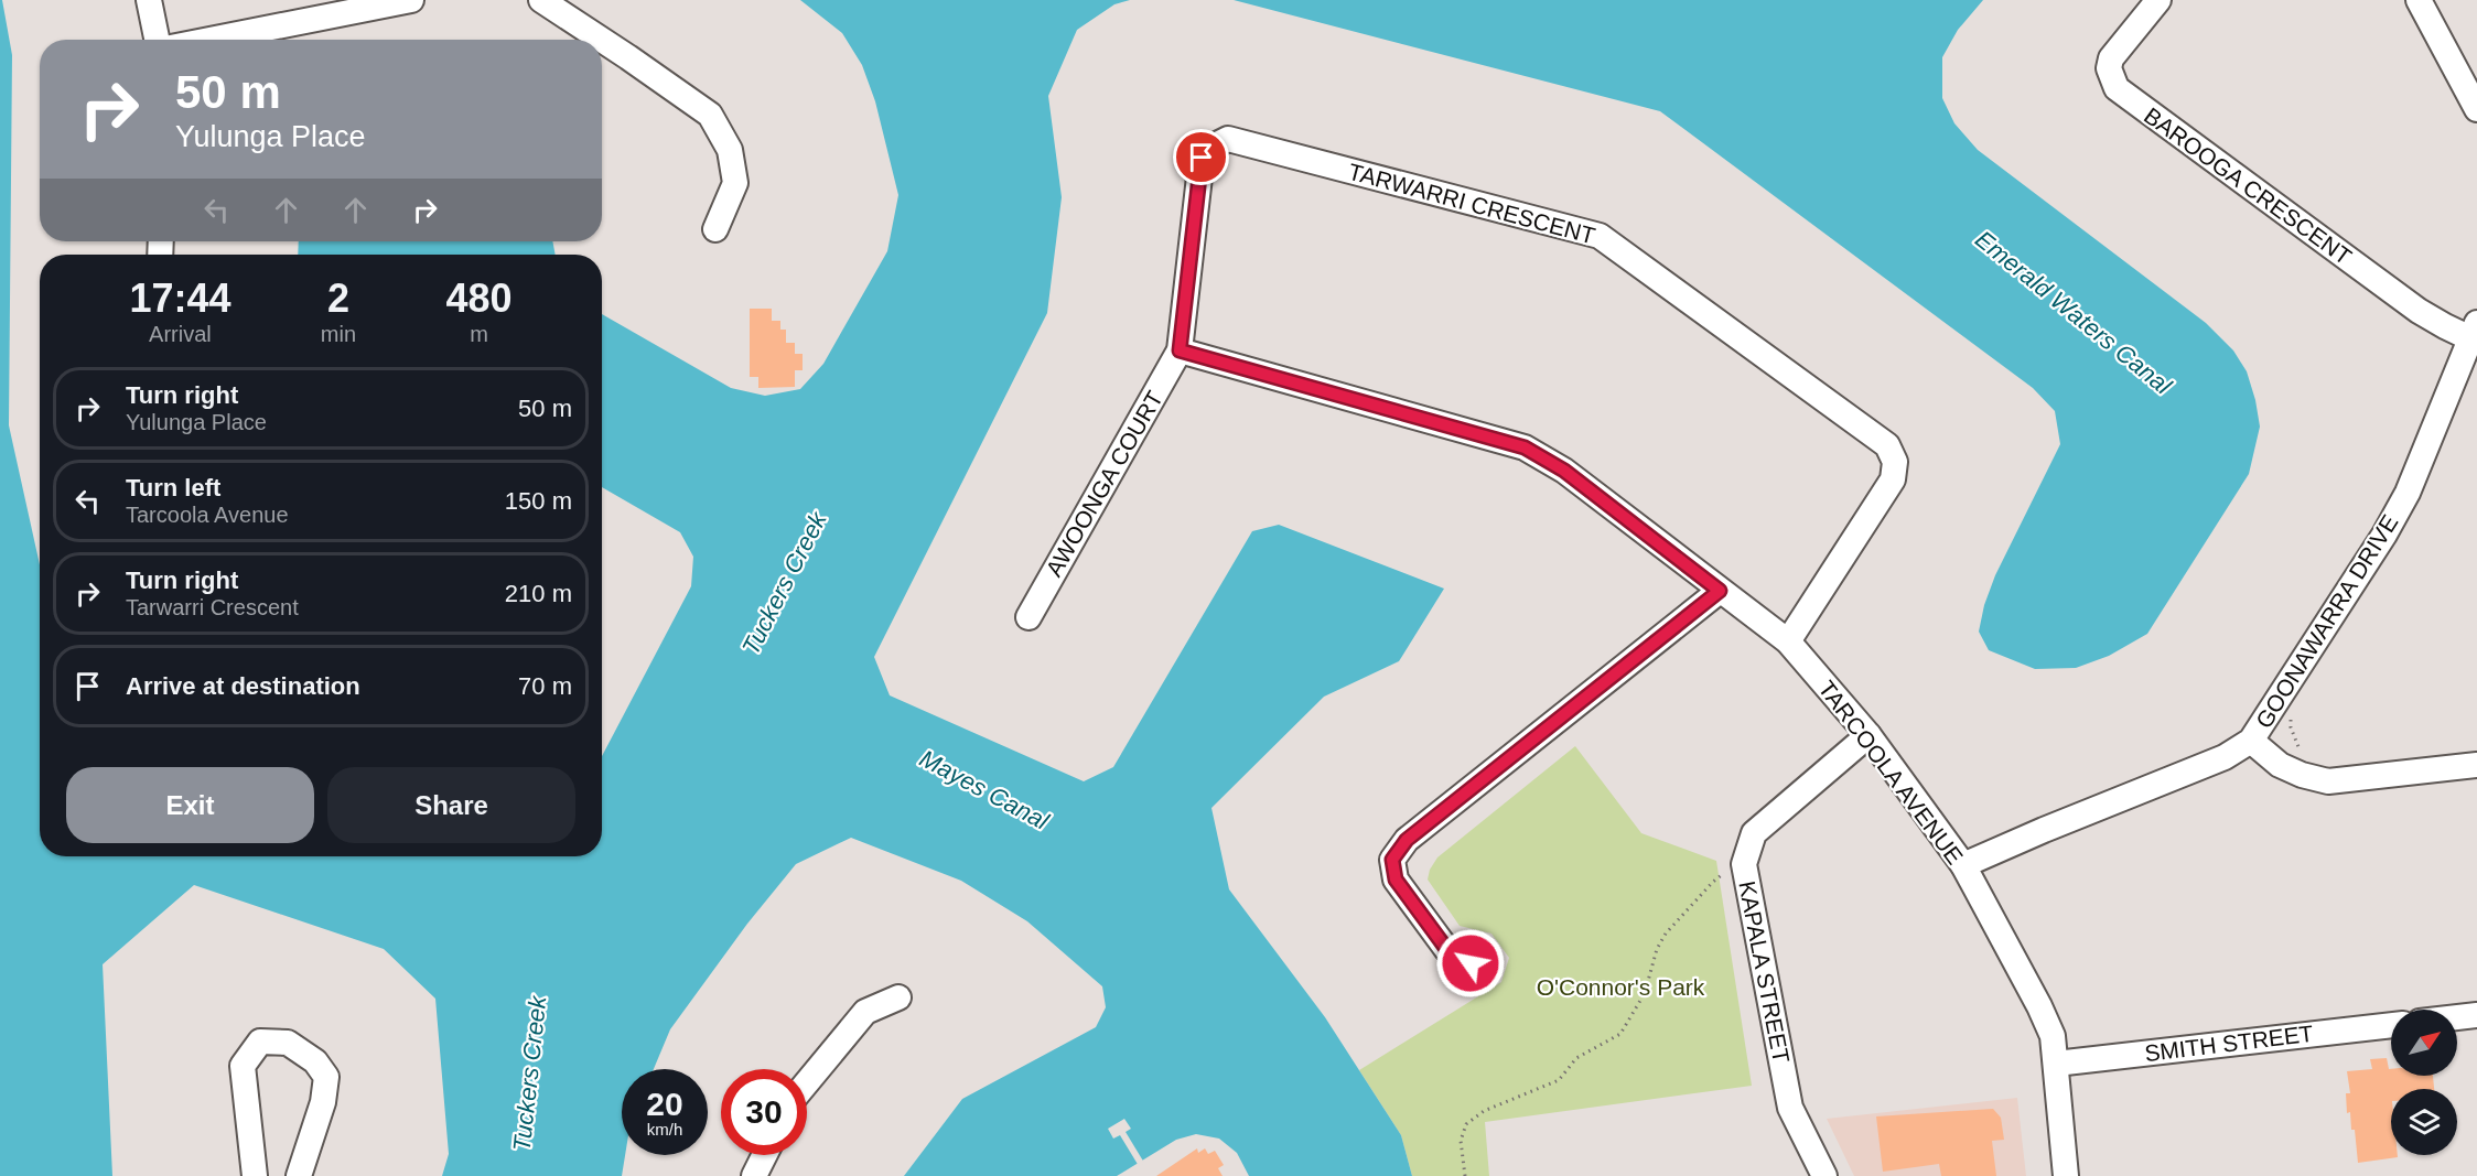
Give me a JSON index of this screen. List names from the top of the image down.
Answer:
{
  "streets": {
    "street": [
      "BAROOGA CRESCENT",
      "TARWARRI CRESCENT",
      "AWOONGA COURT",
      "GOONAWARRA DRIVE",
      "TARCOOLA AVENUE",
      "KAPALA STREET",
      "SMITH STREET"
    ]
  },
  "crossings": [
    ["BAROOGA CRESCENT", "GOONAWARRA DRIVE"],
    ["TARWARRI CRESCENT", "AWOONGA COURT"],
    ["TARWARRI CRESCENT", "TARCOOLA AVENUE"],
    ["AWOONGA COURT", "TARCOOLA AVENUE"],
    ["GOONAWARRA DRIVE", "TARCOOLA AVENUE"],
    ["TARCOOLA AVENUE", "KAPALA STREET"],
    ["TARCOOLA AVENUE", "SMITH STREET"]
  ],
  "water": ["Emerald Waters Canal", "Tuckers Creek", "Mayes Canal"],
  "parks": ["O'Connor's Park"],
  "north": "top right",
  "page": {
    "turn": ["50 m", "Yulunga Place"],
    "eta": [
      "17:44",
      "Arrival",
      "2",
      "min",
      "480",
      "m"
    ],
    "list": [
      {
        "name": "Turn right",
        "note": "Yulunga Place",
        "value": "50 m"
      },
      {
        "name": "Turn left",
        "note": "Tarcoola Avenue",
        "value": "150 m"
      },
      {
        "name": "Turn right",
        "note": "Tarwarri Crescent",
        "value": "210 m"
      },
      {
        "name": "Arrive at destination",
        "value": "70 m"
      }
    ],
    "buttons": ["Exit", "Share"],
    "speed": "20 km/h",
    "limit": "30"
  }
}
